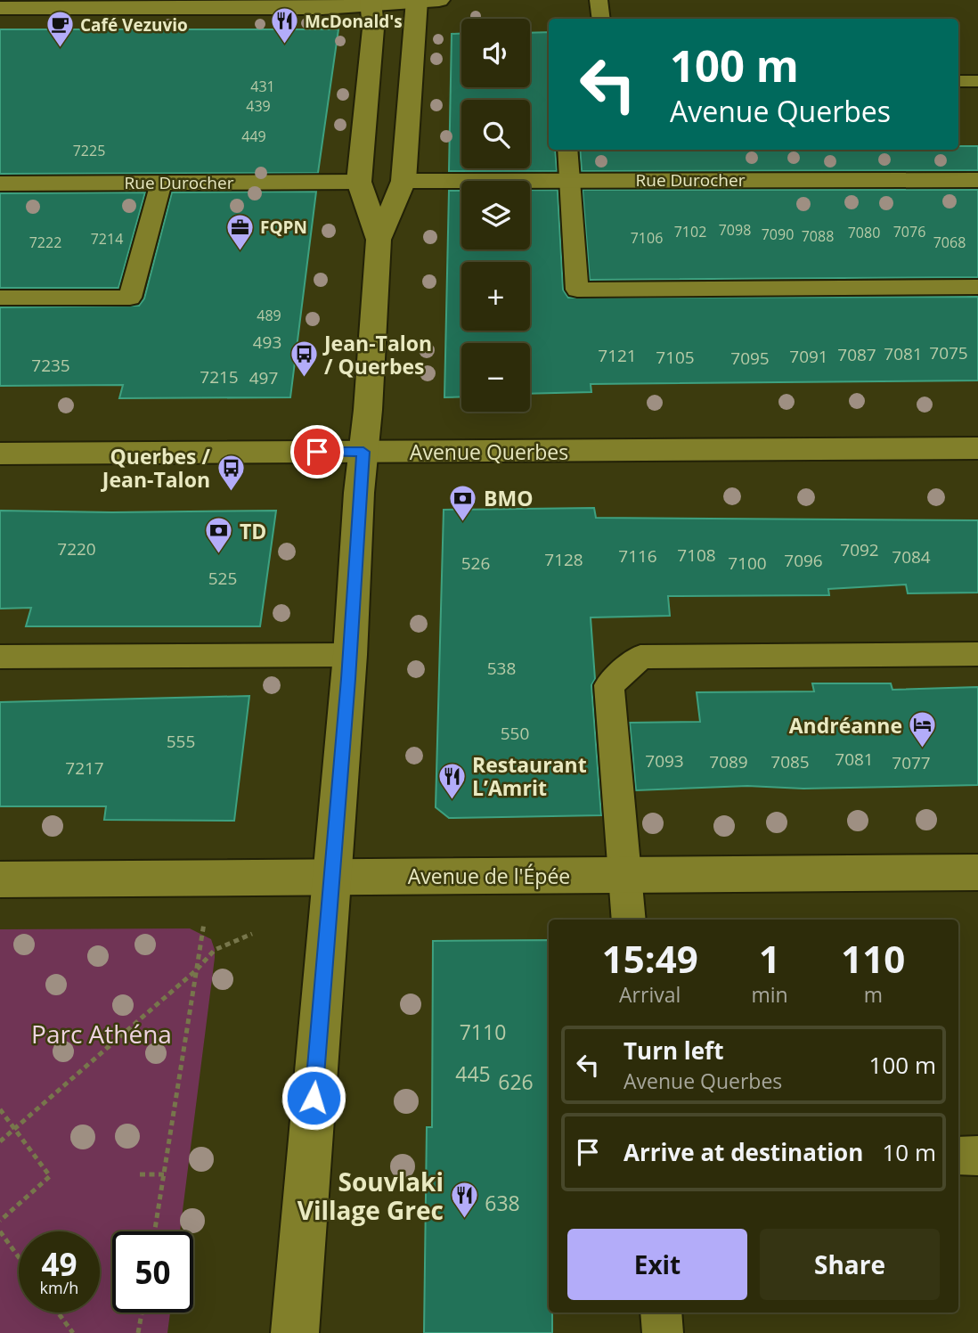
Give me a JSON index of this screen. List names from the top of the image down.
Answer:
{
  "streets": {
    "street": ["Rue Durocher", "Avenue Querbes", "Avenue de l'Épée"]
  },
  "parks": ["Parc Athéna"],
  "places": {
    "restaurant": ["McDonald's", "Restaurant L’Amrit", "Souvlaki Village Grec"],
    "cafe": ["Café Vezuvio"],
    "office": ["FQPN"],
    "bus stop": ["Jean-Talon / Querbes", "Querbes / Jean-Talon"],
    "bank": ["BMO", "TD"],
    "hotel": ["Andréanne"]
  },
  "house_numbers": [
    "431",
    "439",
    "449",
    "7225",
    "7098",
    "7102",
    "7076",
    "7080",
    "7090",
    "7088",
    "7106",
    "7214",
    "7222",
    "7068",
    "489",
    "493",
    "7075",
    "7081",
    "7087",
    "7121",
    "7091",
    "7105",
    "7095",
    "7235",
    "7215",
    "497",
    "7220",
    "7092",
    "7108",
    "7116",
    "7084",
    "7128",
    "7096",
    "526",
    "7100",
    "525",
    "538",
    "550",
    "555",
    "7081",
    "7093",
    "7089",
    "7085",
    "7077",
    "7217",
    "7110",
    "445",
    "626",
    "638"
  ],
  "page": {
    "map_buttons": ["+", "−"],
    "turn": ["100 m", "Avenue Querbes"],
    "eta": [
      "15:49",
      "Arrival",
      "1",
      "min",
      "110",
      "m"
    ],
    "list": [
      {
        "name": "Turn left",
        "note": "Avenue Querbes",
        "value": "100 m"
      },
      {
        "name": "Arrive at destination",
        "value": "10 m"
      }
    ],
    "buttons": ["Exit", "Share"],
    "speed": "49 km/h",
    "limit": "50"
  }
}
